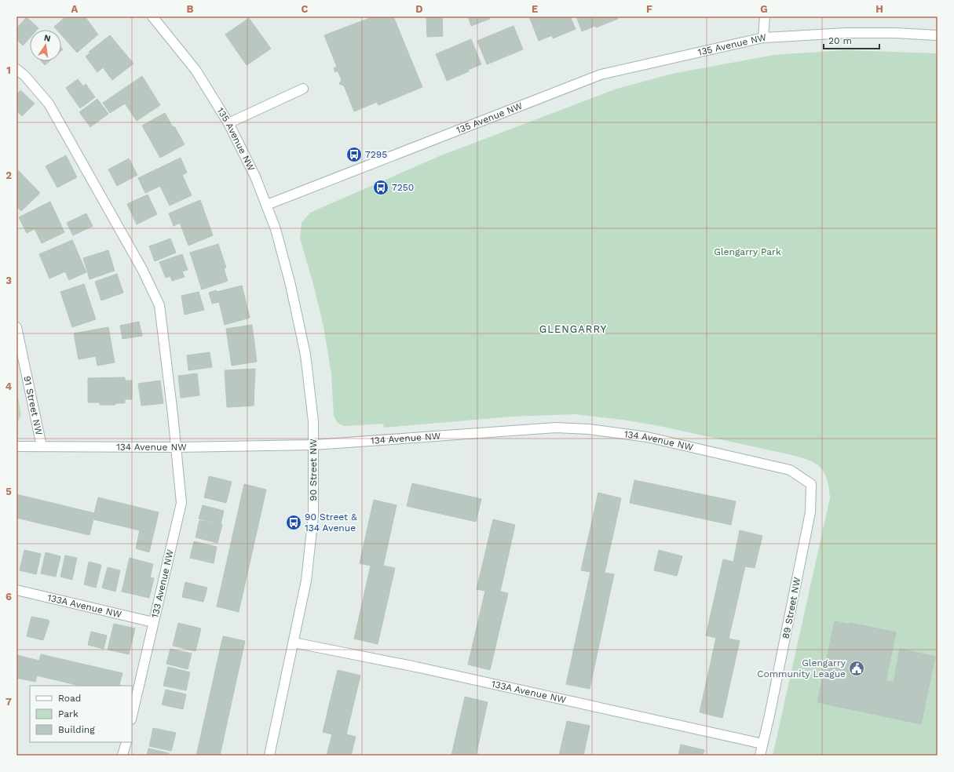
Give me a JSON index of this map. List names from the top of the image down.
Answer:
{
  "streets": {
    "street": [
      "135 Avenue NW",
      "91 Street NW",
      "134 Avenue NW",
      "90 Street NW",
      "133 Avenue NW",
      "133A Avenue NW",
      "89 Street NW"
    ]
  },
  "crossings": [
    ["135 Avenue NW", "90 Street NW"],
    ["91 Street NW", "134 Avenue NW"],
    ["134 Avenue NW", "90 Street NW"],
    ["134 Avenue NW", "133 Avenue NW"],
    ["134 Avenue NW", "89 Street NW"],
    ["90 Street NW", "133A Avenue NW"],
    ["133 Avenue NW", "133A Avenue NW"],
    ["133A Avenue NW", "89 Street NW"]
  ],
  "districts": ["GLENGARRY"],
  "parks": ["Glengarry Park"],
  "places": {
    "bus stop": ["7295", "7250", "90 Street & 134 Avenue"],
    "public building": ["Glengarry Community League"]
  },
  "legend": ["Road", "Park", "Building"],
  "scale_bar": "20 m",
  "north": "top",
  "grid": {
    "columns": [
      "A",
      "B",
      "C",
      "D",
      "E",
      "F",
      "G",
      "H"
    ],
    "rows": [
      "1",
      "2",
      "3",
      "4",
      "5",
      "6",
      "7"
    ]
  }
}
